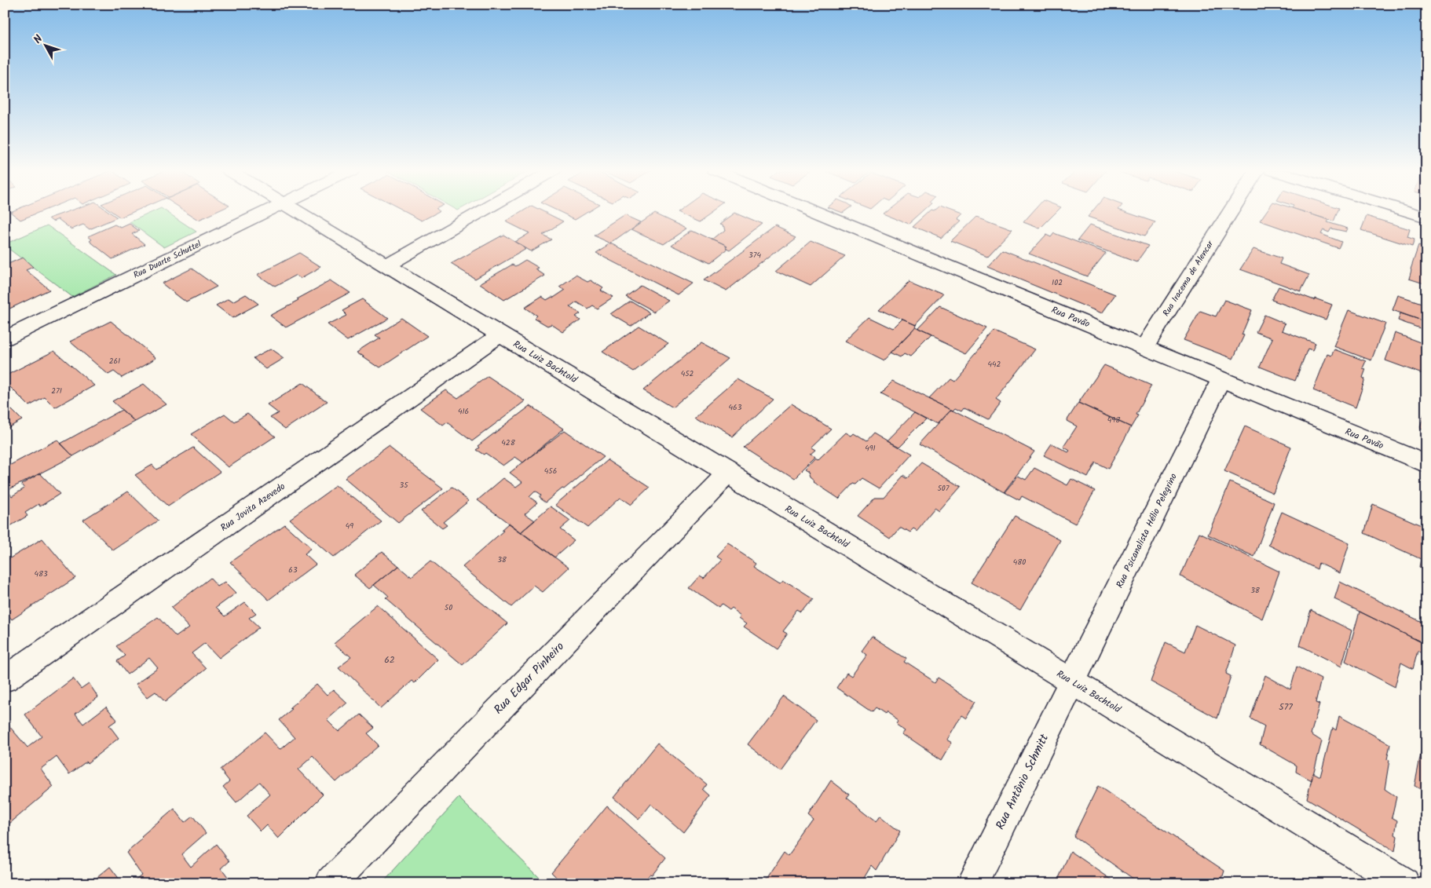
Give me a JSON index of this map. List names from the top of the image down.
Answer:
{
  "streets": {
    "street": [
      "Rua Duarte Schuttel",
      "Rua Iracema de Alencar",
      "Rua Pavão",
      "Rua Luiz Bachtold",
      "Rua Jovita Azevedo",
      "Rua Psicanalista Hélio Pelegrino",
      "Rua Edgar Pinheiro",
      "Rua Antônio Schmitt"
    ]
  },
  "crossings": [
    ["Rua Iracema de Alencar", "Rua Pavão"],
    ["Rua Pavão", "Rua Psicanalista Hélio Pelegrino"],
    ["Rua Luiz Bachtold", "Rua Jovita Azevedo"],
    ["Rua Luiz Bachtold", "Rua Psicanalista Hélio Pelegrino"],
    ["Rua Luiz Bachtold", "Rua Edgar Pinheiro"],
    ["Rua Luiz Bachtold", "Rua Antônio Schmitt"],
    ["Rua Psicanalista Hélio Pelegrino", "Rua Antônio Schmitt"]
  ],
  "house_numbers": [
    "374",
    "102",
    "261",
    "442",
    "452",
    "271",
    "463",
    "416",
    "498",
    "428",
    "491",
    "456",
    "35",
    "507",
    "49",
    "38",
    "480",
    "63",
    "483",
    "38",
    "50",
    "62",
    "577"
  ],
  "north": "top left"
}
